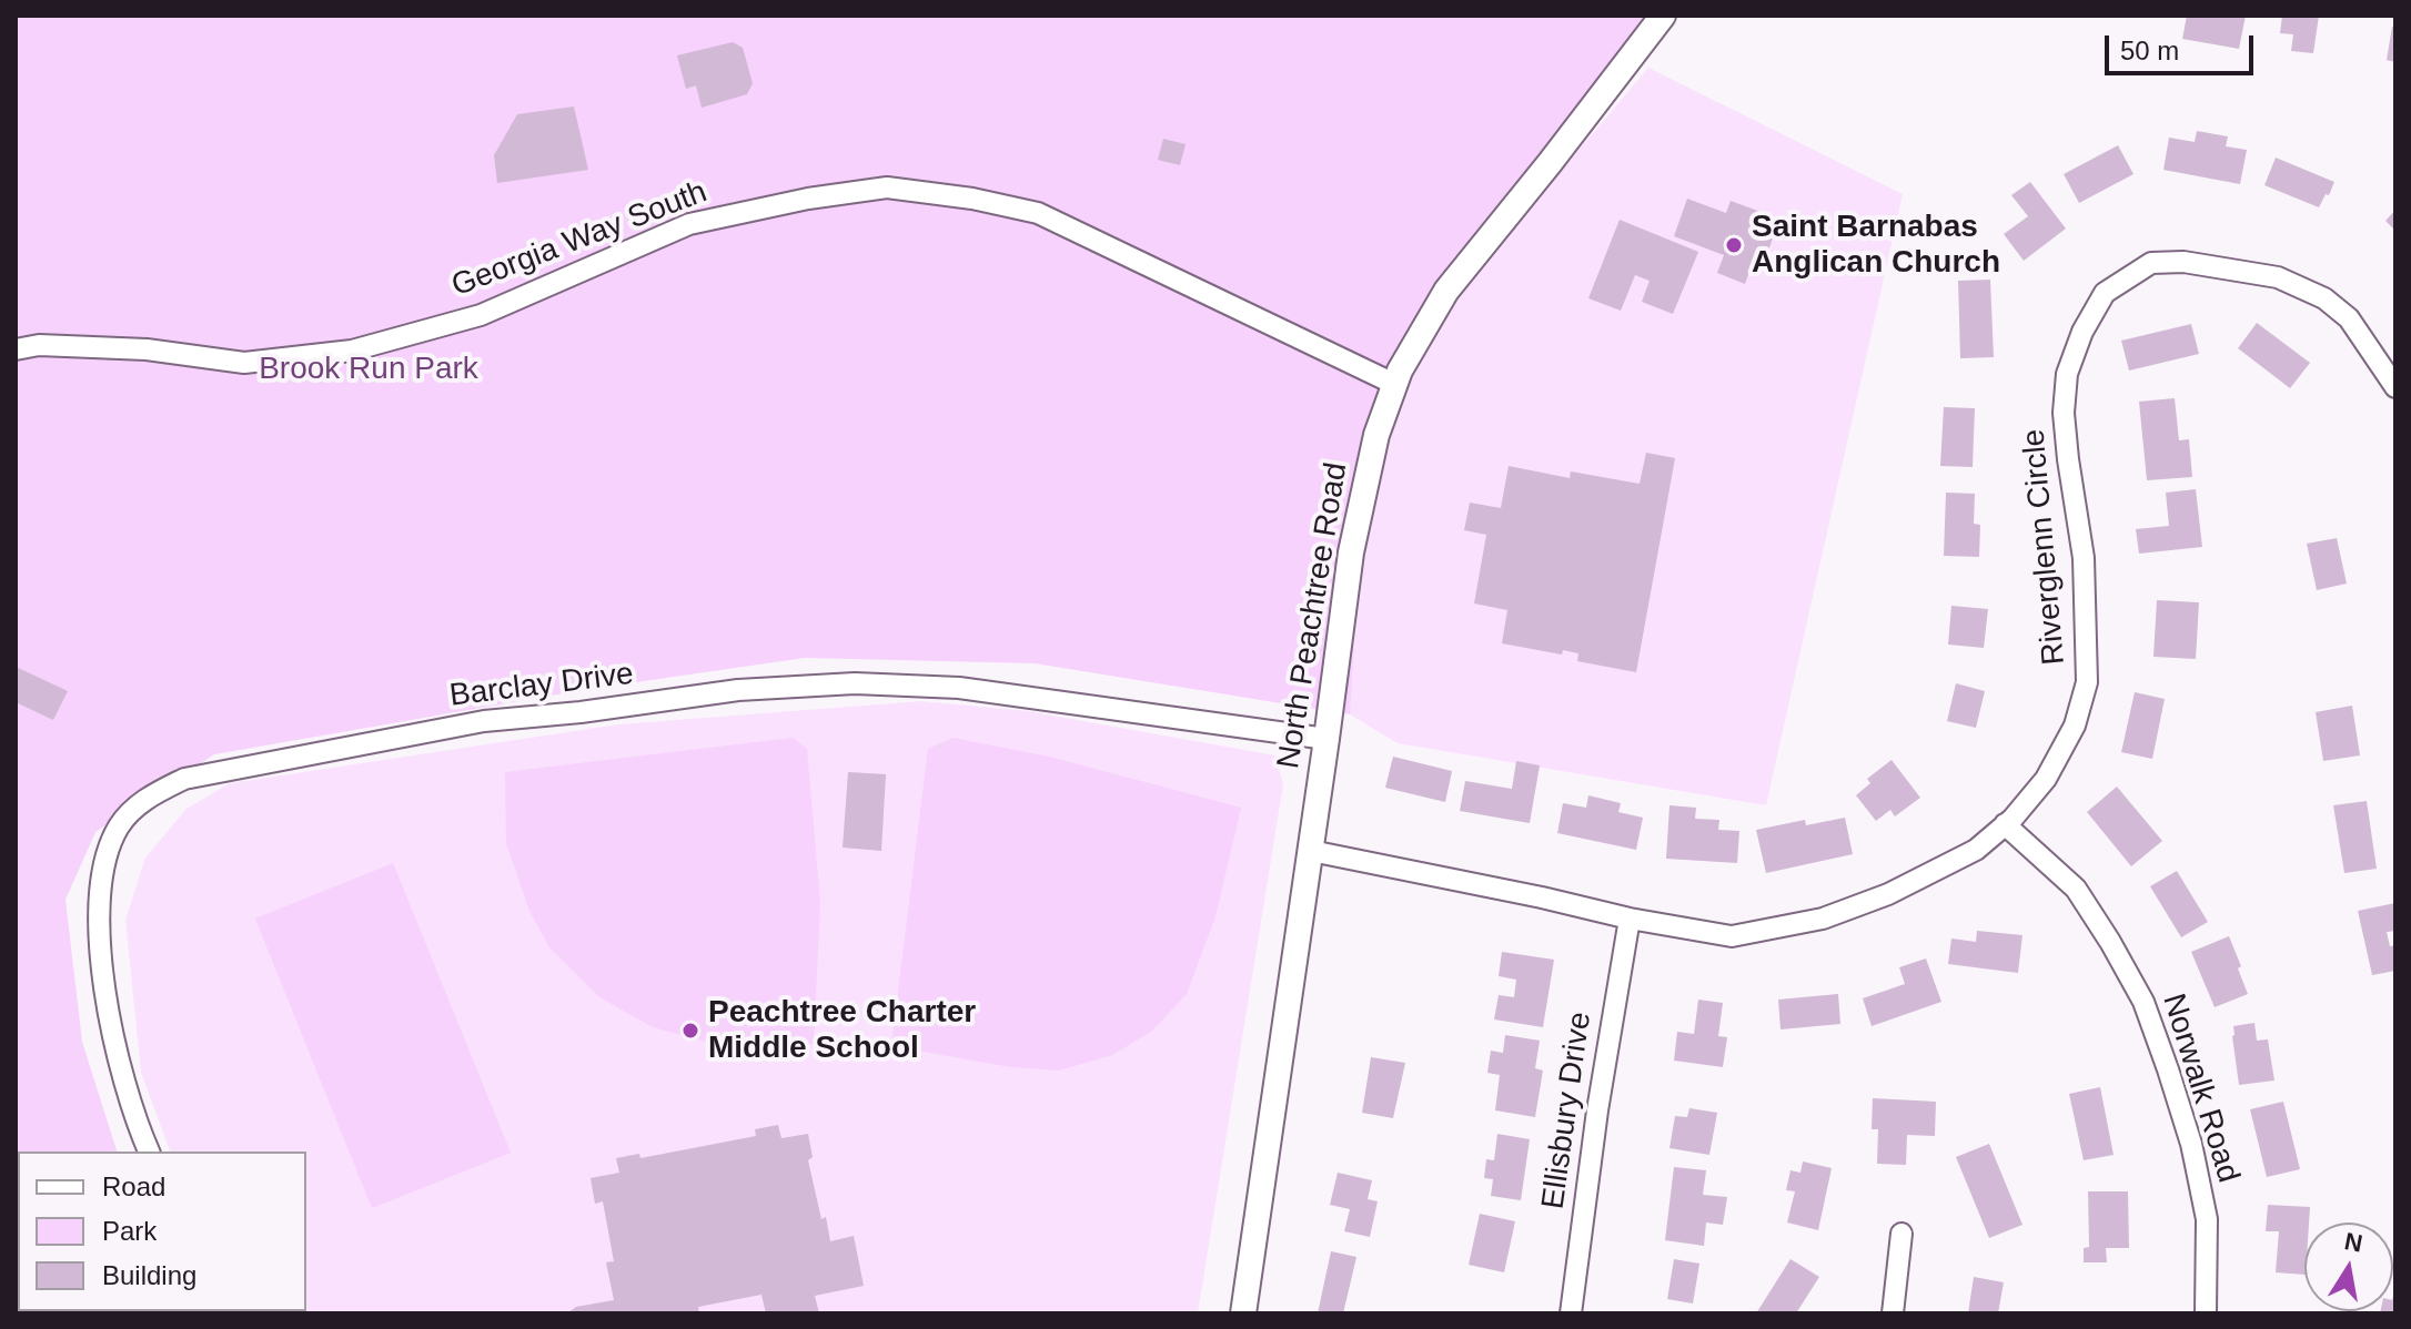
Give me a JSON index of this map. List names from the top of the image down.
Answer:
{
  "streets": {
    "street": [
      "Georgia Way South",
      "Riverglenn Circle",
      "North Peachtree Road",
      "Barclay Drive",
      "Norwalk Road",
      "Ellisbury Drive"
    ]
  },
  "crossings": [
    ["Georgia Way South", "North Peachtree Road"],
    ["Riverglenn Circle", "North Peachtree Road"],
    ["Riverglenn Circle", "Norwalk Road"],
    ["Riverglenn Circle", "Ellisbury Drive"],
    ["North Peachtree Road", "Barclay Drive"]
  ],
  "parks": ["Brook Run Park"],
  "places": ["Saint Barnabas Anglican Church", "Peachtree Charter Middle School"],
  "legend": ["Road", "Park", "Building"],
  "scale_bar": "50 m",
  "north": "top"
}
